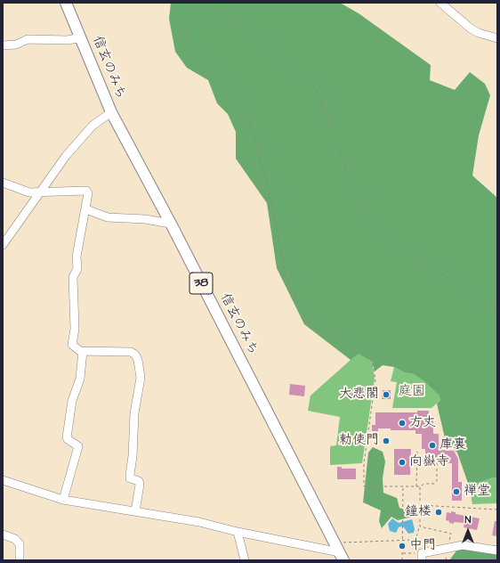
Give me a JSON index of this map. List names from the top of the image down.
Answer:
{
  "streets": {
    "main road": ["信玄のみち", "38"]
  },
  "parks": ["庭園"],
  "places": [
    "大悲閣",
    "方丈",
    "勅使門",
    "庫裏",
    "向嶽寺",
    "禅堂",
    "鐘楼",
    "中門"
  ],
  "north": "top"
}
